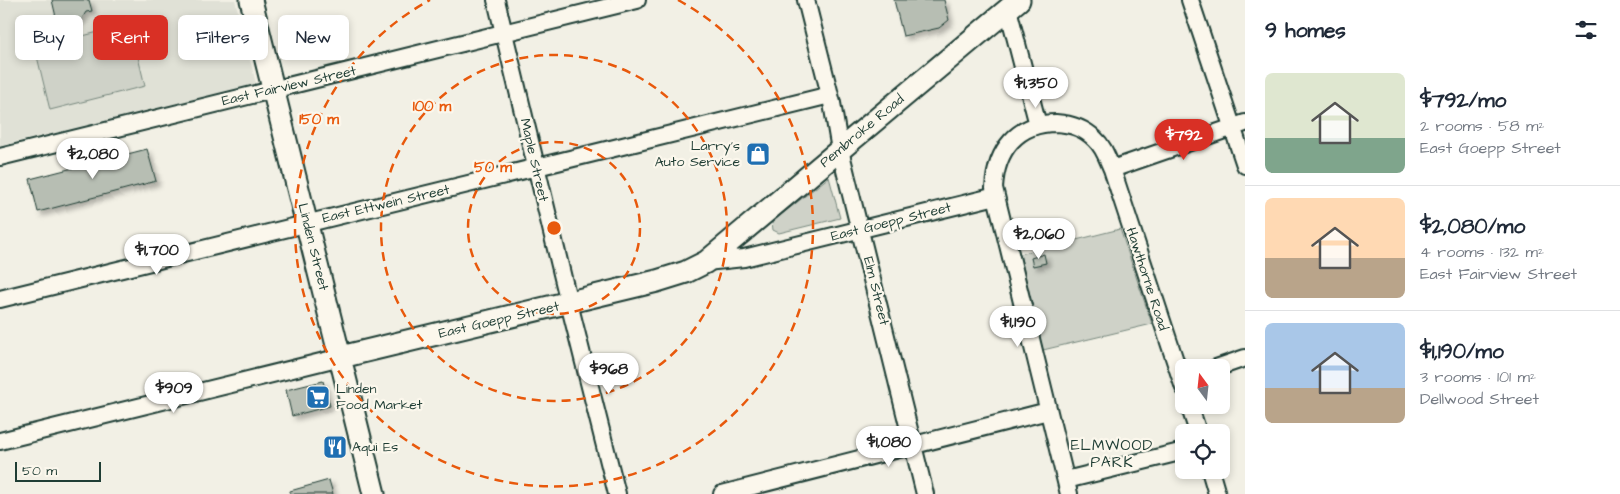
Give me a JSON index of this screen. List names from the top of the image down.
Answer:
{
  "streets": {
    "main road": ["Pembroke Road", "East Goepp Street", "Linden Street"],
    "street": [
      "East Fairview Street",
      "Maple Street",
      "East Ettwein Street",
      "Hawthorne Road",
      "Elm Street"
    ]
  },
  "crossings": [
    ["East Fairview Street", "Maple Street"],
    ["East Fairview Street", "Linden Street"],
    ["Pembroke Road", "East Goepp Street"],
    ["Pembroke Road", "Elm Street"],
    ["Maple Street", "East Ettwein Street"],
    ["Maple Street", "East Goepp Street"],
    ["East Ettwein Street", "Linden Street"],
    ["East Ettwein Street", "Elm Street"],
    ["East Goepp Street", "Linden Street"],
    ["East Goepp Street", "Elm Street"]
  ],
  "districts": ["ELMWOOD PARK"],
  "places": {
    "shop": ["Larry's Auto Service"],
    "supermarket": ["Linden Food Market"],
    "restaurant": ["Aqui Es"]
  },
  "scale_bar": "50 m",
  "north": "top",
  "page": {
    "heading": "9 homes",
    "chip": [
      "Buy",
      "Rent",
      "Filters",
      "New"
    ],
    "list": [
      {
        "name": "$792/mo",
        "note": "2 rooms · 58 m² · East Goepp Street"
      },
      {
        "name": "$2,080/mo",
        "note": "4 rooms · 132 m² · East Fairview Street"
      },
      {
        "name": "$1,190/mo",
        "note": "3 rooms · 101 m² · Dellwood Street"
      }
    ],
    "price": [
      "$1,350",
      "$792",
      "$2,080",
      "$2,060",
      "$1,700",
      "$1,190",
      "$968",
      "$909",
      "$1,080"
    ],
    "scale": "50 m"
  },
  "rings": ["100 m", "150 m", "50 m"]
}
